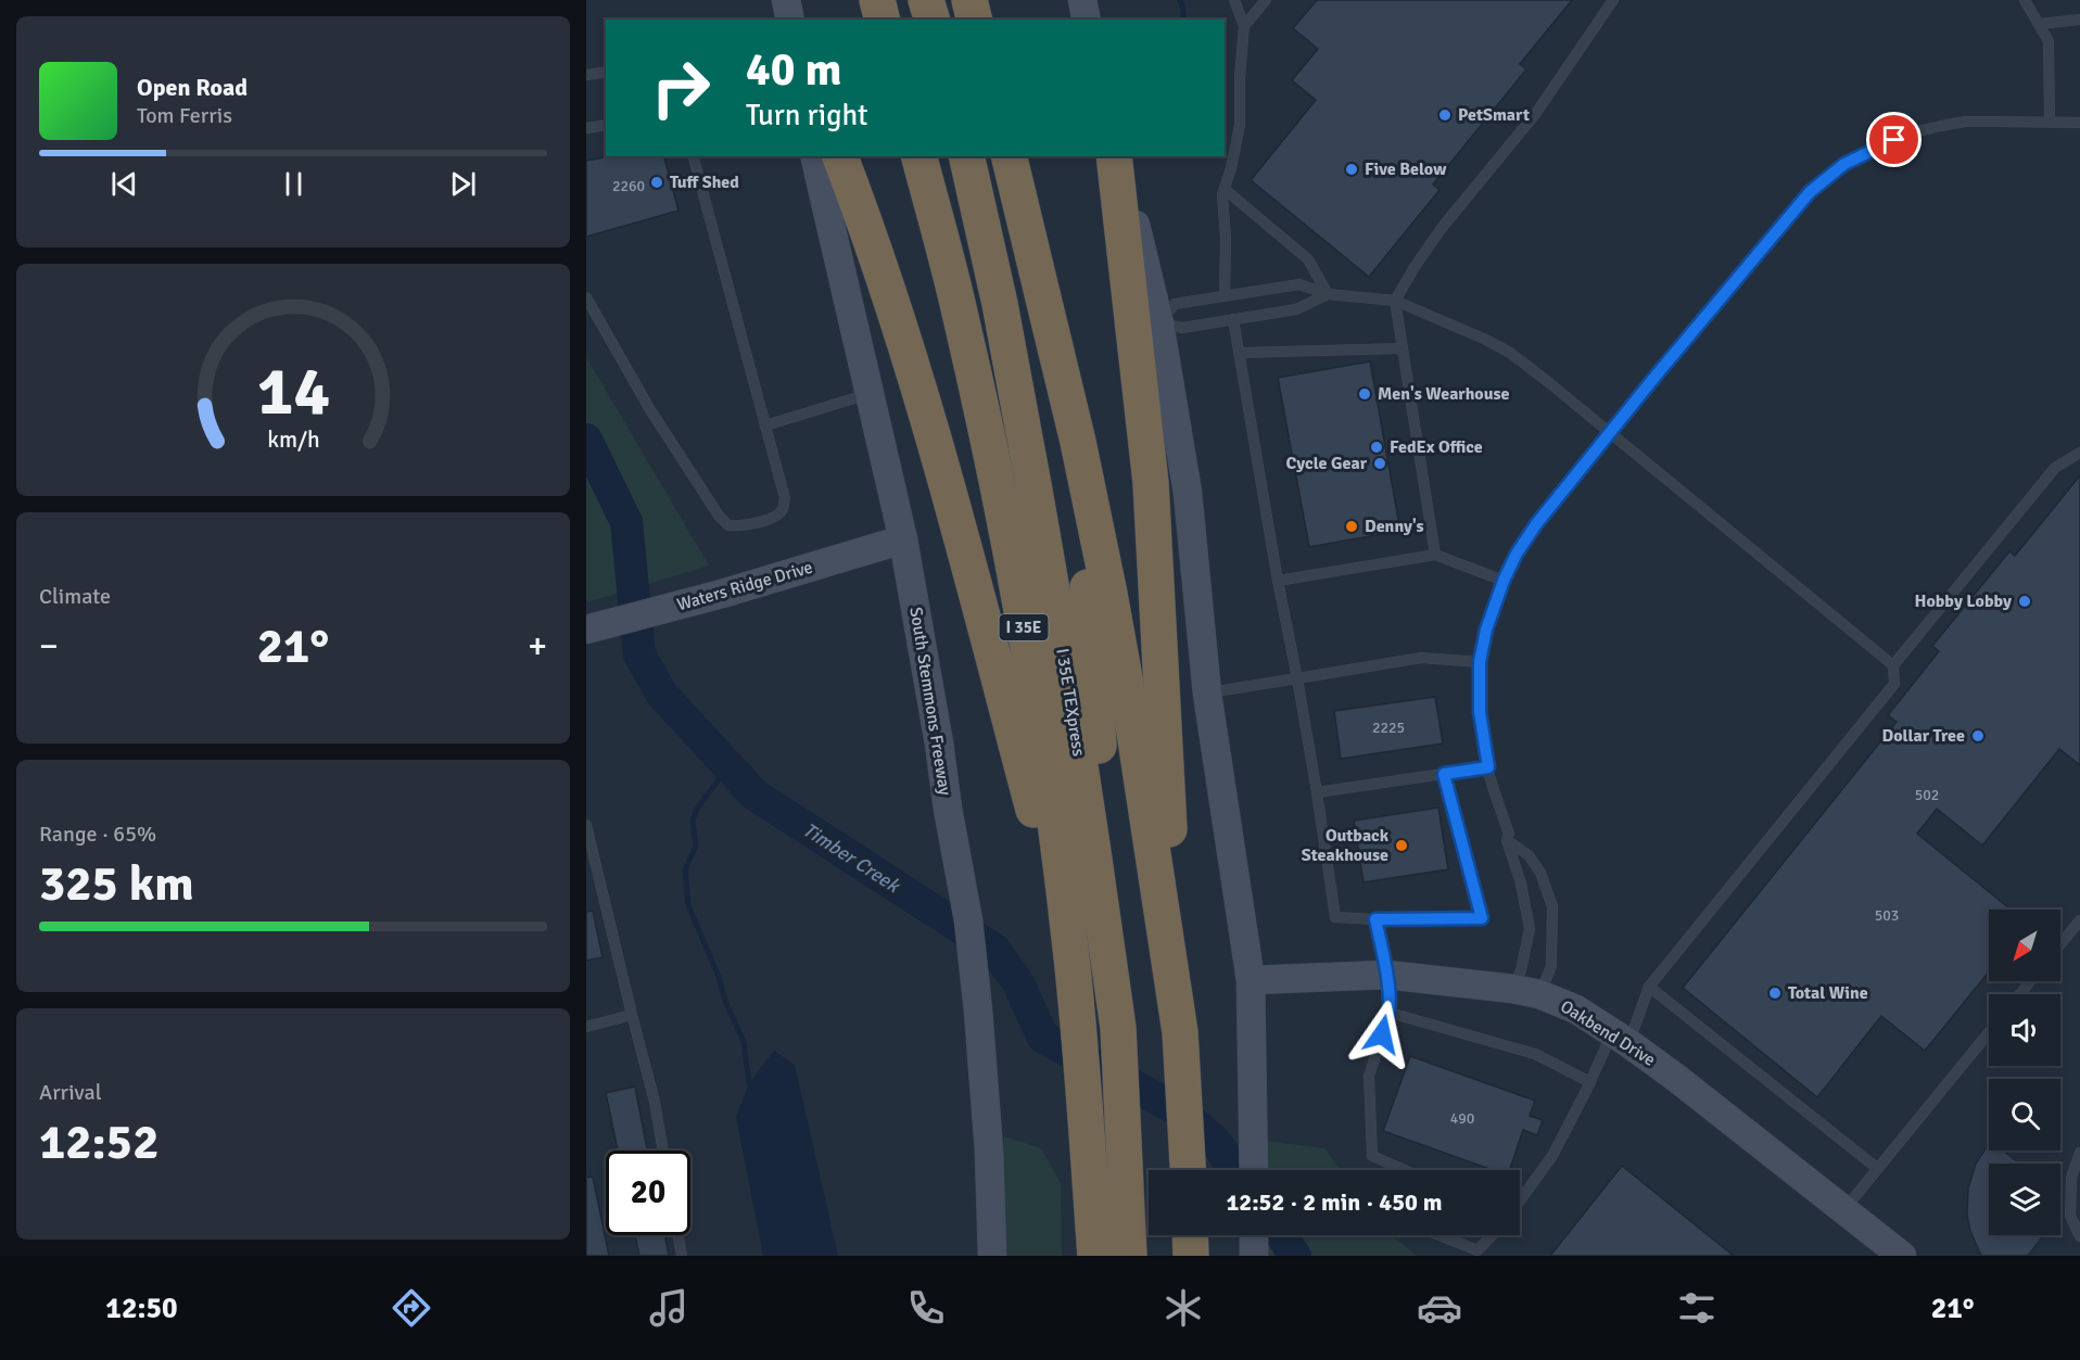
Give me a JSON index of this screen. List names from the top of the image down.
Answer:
{
  "streets": {
    "highway": ["I 35E", "I 35E TEXpress"],
    "main road": ["Waters Ridge Drive", "South Stemmons Freeway", "Oakbend Drive"]
  },
  "crossings": [
    ["Waters Ridge Drive", "South Stemmons Freeway"]
  ],
  "water": ["Timber Creek"],
  "places": [
    "PetSmart",
    "Five Below",
    "Tuff Shed",
    "Men's Wearhouse",
    "FedEx Office",
    "Cycle Gear",
    "Denny's",
    "Hobby Lobby",
    "Dollar Tree",
    "Outback Steakhouse",
    "Total Wine"
  ],
  "house_numbers": [
    "2260",
    "2225",
    "502",
    "503",
    "490"
  ],
  "north": "bottom left",
  "page": {
    "turn": ["40 m", "Turn right"],
    "song": ["Open Road", "Tom Ferris"],
    "tile": [
      "Climate",
      ["Range · 65%", "325 km"],
      ["Arrival", "12:52"]
    ],
    "heat": ["−", "21°", "+"],
    "limit": "20",
    "trip": "12:52 · 2 min · 450 m",
    "tabs": ["12:50", "21°"],
    "gauge": ["14", "km/h"]
  }
}
